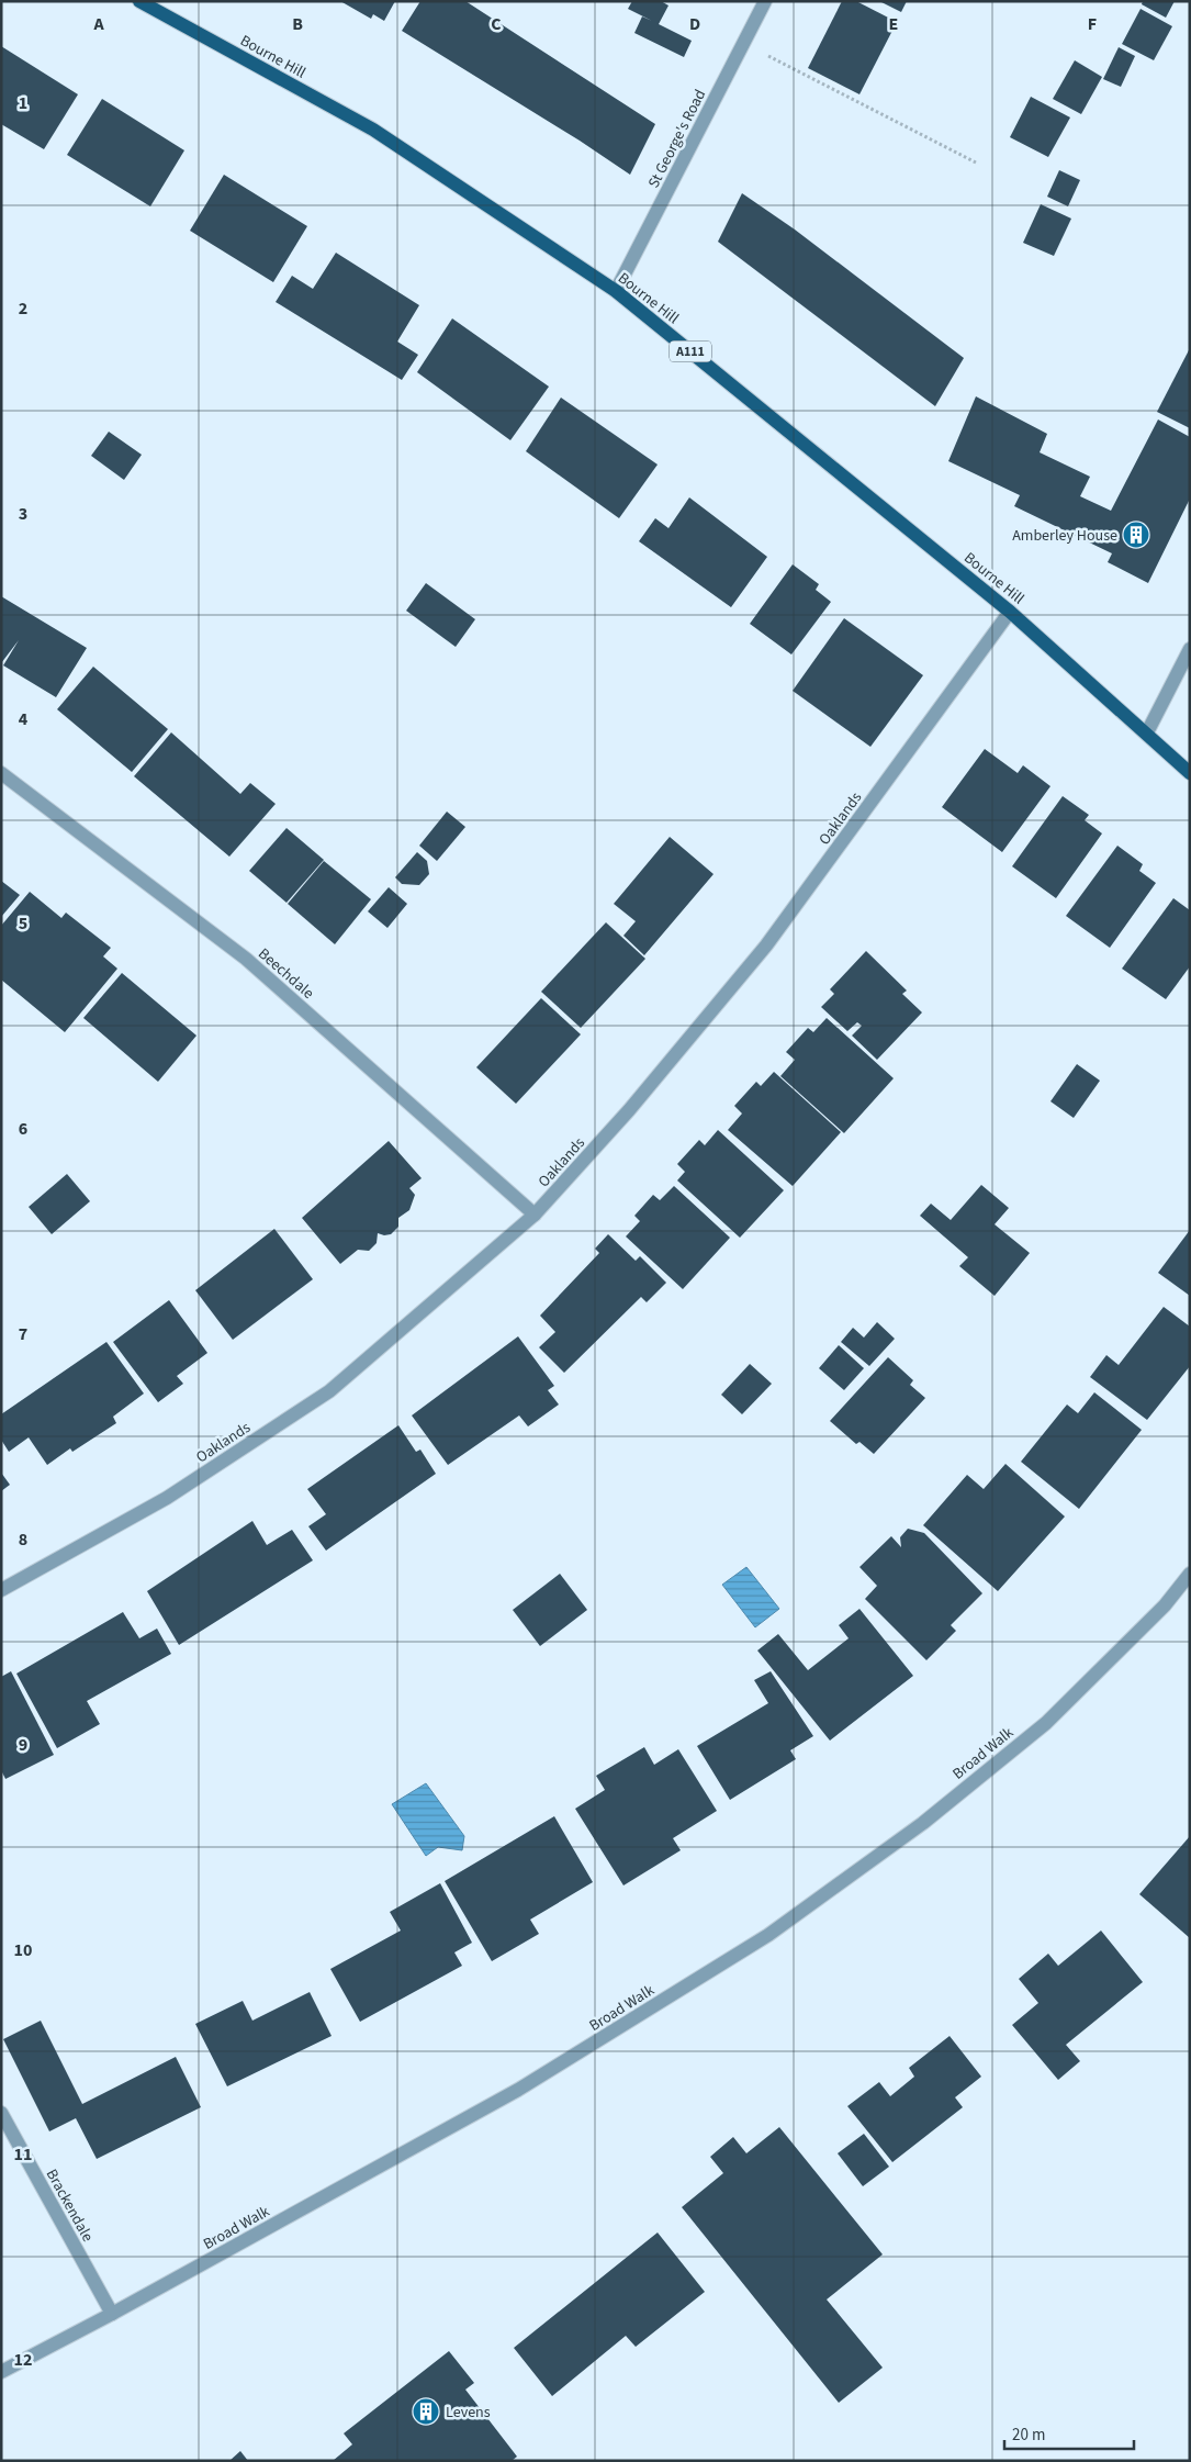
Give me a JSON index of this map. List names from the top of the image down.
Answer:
{
  "streets": {
    "main road": ["Bourne Hill", "A111"],
    "street": [
      "St George's Road",
      "Oaklands",
      "Beechdale",
      "Broad Walk",
      "Brackendale"
    ]
  },
  "crossings": [
    ["Bourne Hill", "St George's Road"],
    ["Bourne Hill", "Oaklands"],
    ["Oaklands", "Beechdale"],
    ["Broad Walk", "Brackendale"]
  ],
  "places": {
    "building": ["Amberley House", "Levens"]
  },
  "scale_bar": "20 m",
  "grid": {
    "columns": [
      "A",
      "B",
      "C",
      "D",
      "E",
      "F"
    ],
    "rows": [
      "1",
      "2",
      "3",
      "4",
      "5",
      "6",
      "7",
      "8",
      "9",
      "10",
      "11",
      "12"
    ]
  }
}
